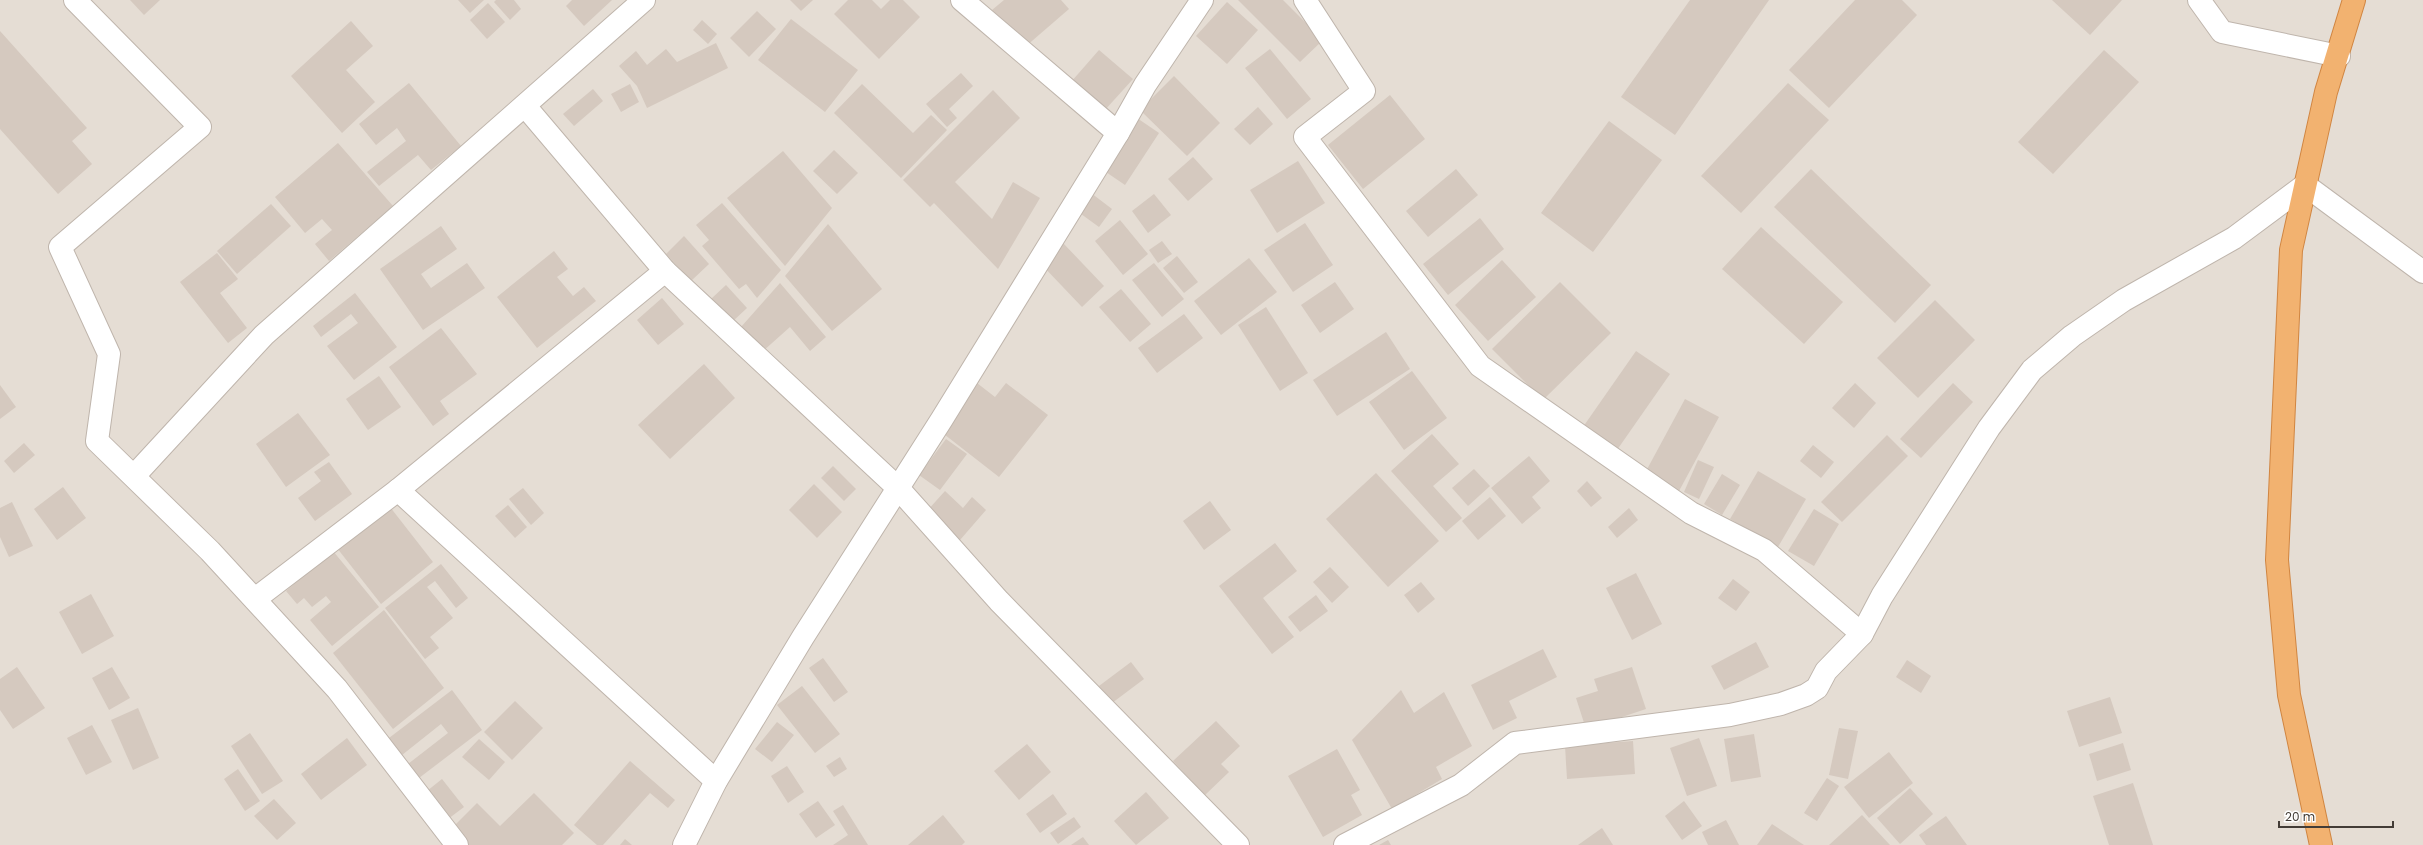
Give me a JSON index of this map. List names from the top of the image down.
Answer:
{
  "scale_bar": "20 m"
}
